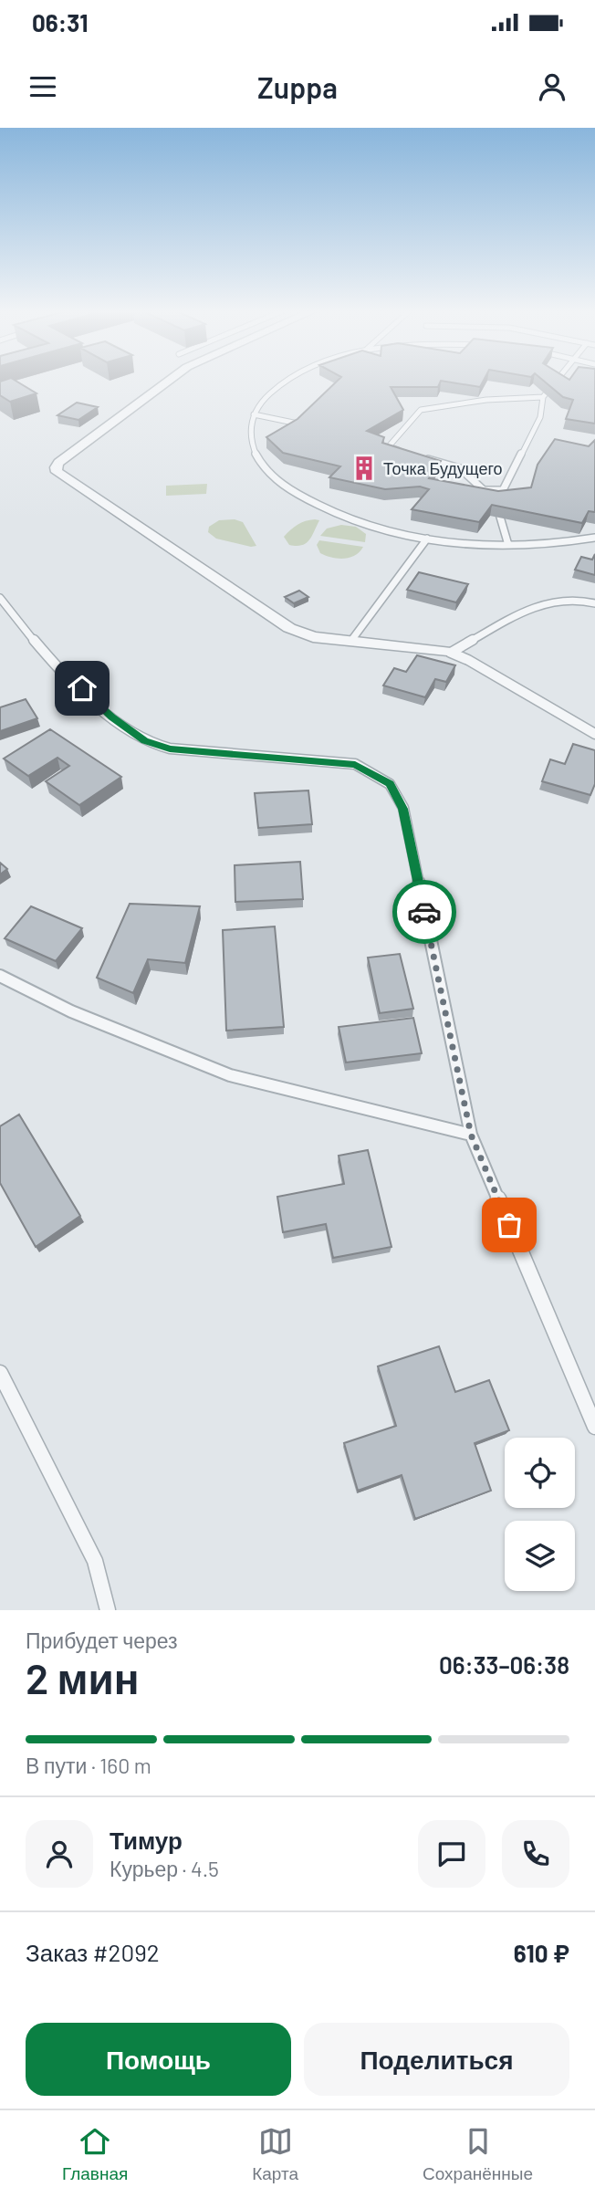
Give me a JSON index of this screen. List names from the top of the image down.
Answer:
{
  "places": {
    "building": ["Точка Будущего"]
  },
  "page": {
    "status": "06:31",
    "header": "Zuppa",
    "heading": ["2 мин", "Прибудет через", "06:33–06:38"],
    "panel": [
      "Тимур",
      "Курьер · 4.5",
      "Заказ #2092",
      "610 ₽"
    ],
    "bar": "В пути · 160 m",
    "buttons": ["Помощь", "Поделиться"],
    "tabs": ["Главная", "Карта", "Сохранённые"]
  }
}
